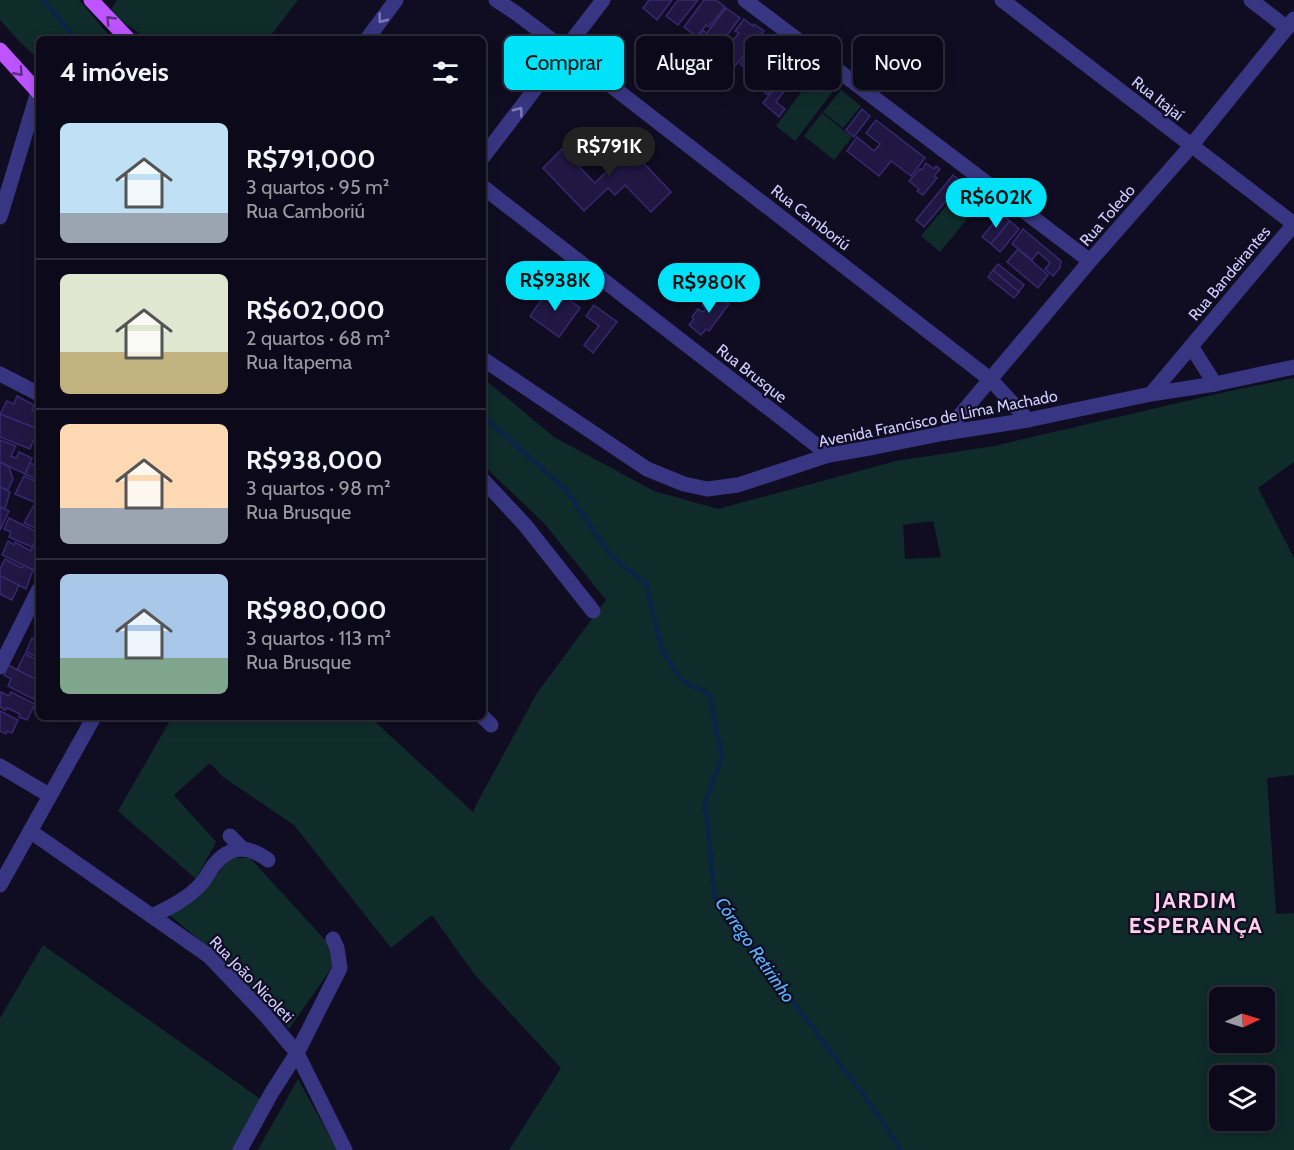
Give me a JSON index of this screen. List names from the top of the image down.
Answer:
{
  "streets": {
    "street": [
      "Rua Itajaí",
      "Rua Toledo",
      "Rua Camboriú",
      "Rua Bandeirantes",
      "Rua Brusque",
      "Avenida Francisco de Lima Machado",
      "Rua João Nicoleti"
    ]
  },
  "crossings": [
    ["Rua Itajaí", "Rua Toledo"],
    ["Rua Itajaí", "Rua Bandeirantes"],
    ["Rua Toledo", "Rua Camboriú"],
    ["Rua Toledo", "Avenida Francisco de Lima Machado"],
    ["Rua Camboriú", "Avenida Francisco de Lima Machado"],
    ["Rua Bandeirantes", "Avenida Francisco de Lima Machado"],
    ["Rua Brusque", "Avenida Francisco de Lima Machado"]
  ],
  "districts": ["JARDIM ESPERANÇA"],
  "water": ["Córrego Retirinho"],
  "north": "right",
  "page": {
    "chip": [
      "Comprar",
      "Alugar",
      "Filtros",
      "Novo"
    ],
    "heading": "4 imóveis",
    "list": [
      {
        "name": "R$791,000",
        "note": "3 quartos · 95 m² · Rua Camboriú"
      },
      {
        "name": "R$602,000",
        "note": "2 quartos · 68 m² · Rua Itapema"
      },
      {
        "name": "R$938,000",
        "note": "3 quartos · 98 m² · Rua Brusque"
      },
      {
        "name": "R$980,000",
        "note": "3 quartos · 113 m² · Rua Brusque"
      }
    ],
    "price": [
      "R$791K",
      "R$602K",
      "R$938K",
      "R$980K"
    ]
  }
}
